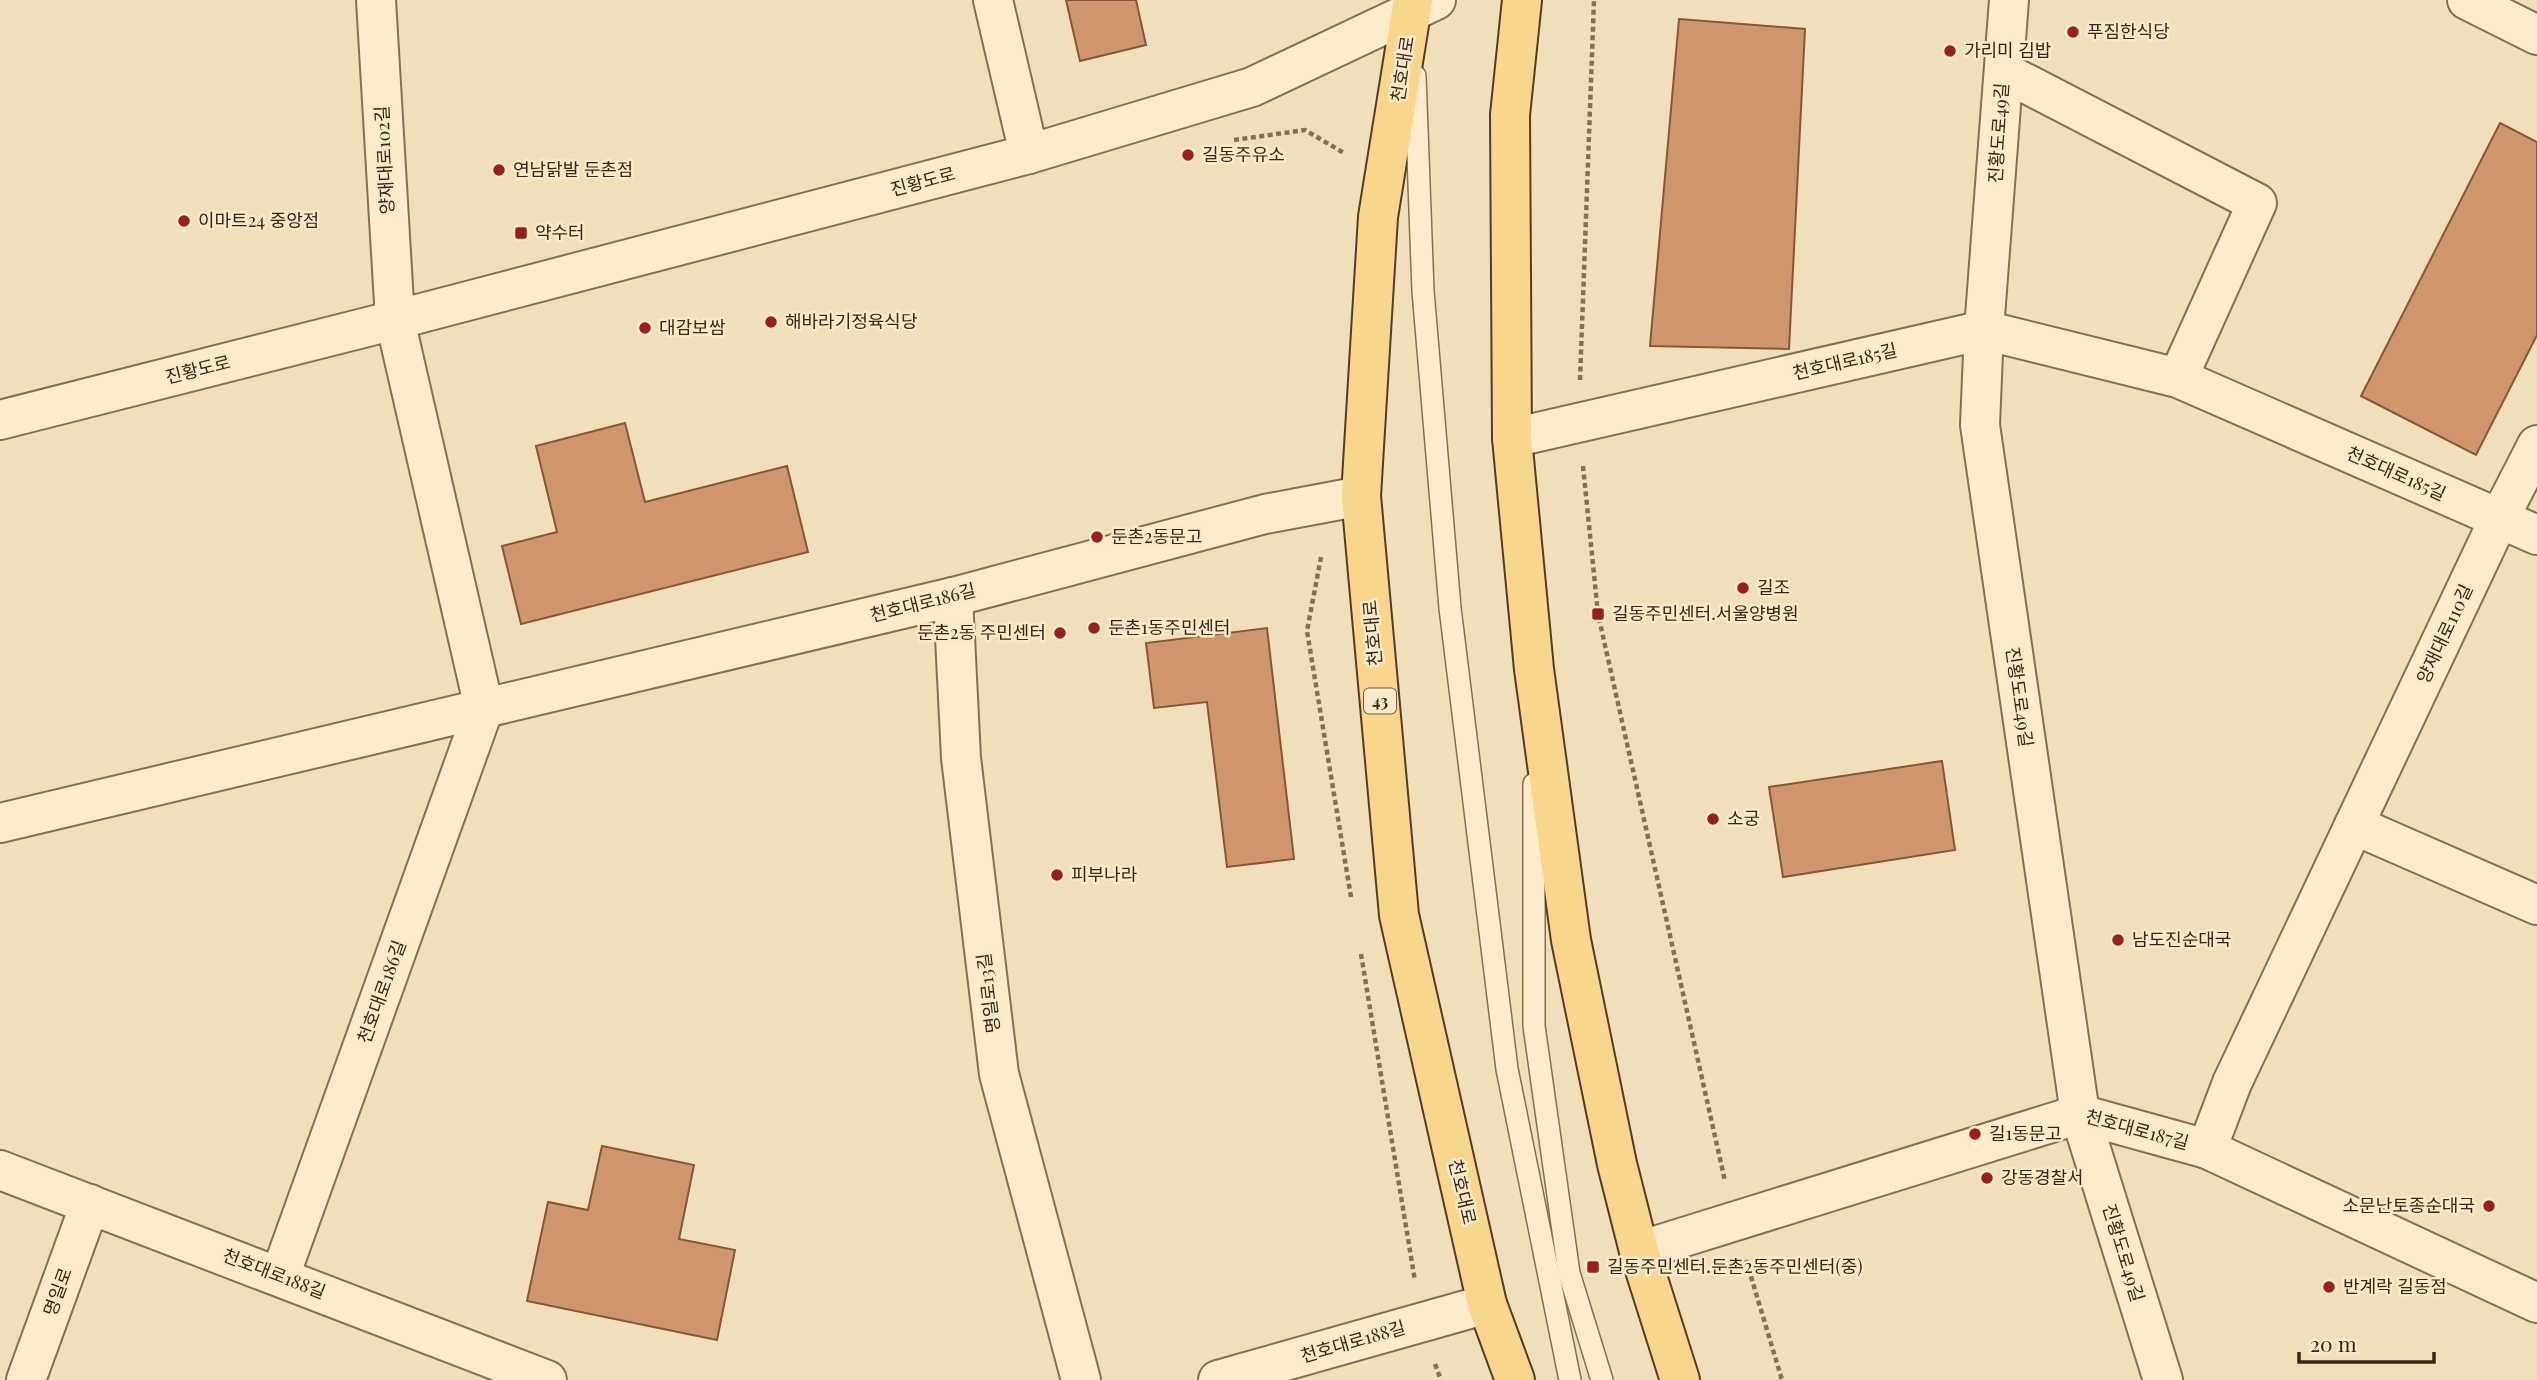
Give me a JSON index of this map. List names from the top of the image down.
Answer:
{
  "streets": {
    "main road": ["천호대로", "43"],
    "street": [
      "진황도로49길",
      "양재대로102길",
      "진황도로",
      "천호대로185길",
      "천호대로186길",
      "양재대로110길",
      "명일로13길",
      "천호대로187길",
      "천호대로188길",
      "명일로"
    ]
  },
  "crossings": [
    ["천호대로", "진황도로"],
    ["천호대로", "천호대로186길"],
    ["천호대로", "천호대로188길"],
    ["진황도로49길", "천호대로185길"],
    ["진황도로49길", "천호대로187길"],
    ["양재대로102길", "진황도로"],
    ["천호대로185길", "양재대로110길"],
    ["천호대로186길", "명일로13길"],
    ["천호대로186길", "천호대로188길"],
    ["양재대로110길", "천호대로187길"],
    ["천호대로188길", "명일로"]
  ],
  "places": {
    "other": [
      "푸짐한식당",
      "가리미 김밥",
      "길동주유소",
      "연남닭발 둔촌점",
      "이마트24 중앙점",
      "해바라기정육식당",
      "대감보쌈",
      "둔촌2동문고",
      "길조",
      "둔촌1동주민센터",
      "둔촌2동 주민센터",
      "소궁",
      "피부나라",
      "남도진순대국",
      "길1동문고",
      "강동경찰서",
      "소문난토종순대국",
      "반계락 길동점"
    ],
    "transit": ["약수터", "길동주민센터.서울양병원", "길동주민센터.둔촌2동주민센터(중)"]
  },
  "scale_bar": "20 m"
}
